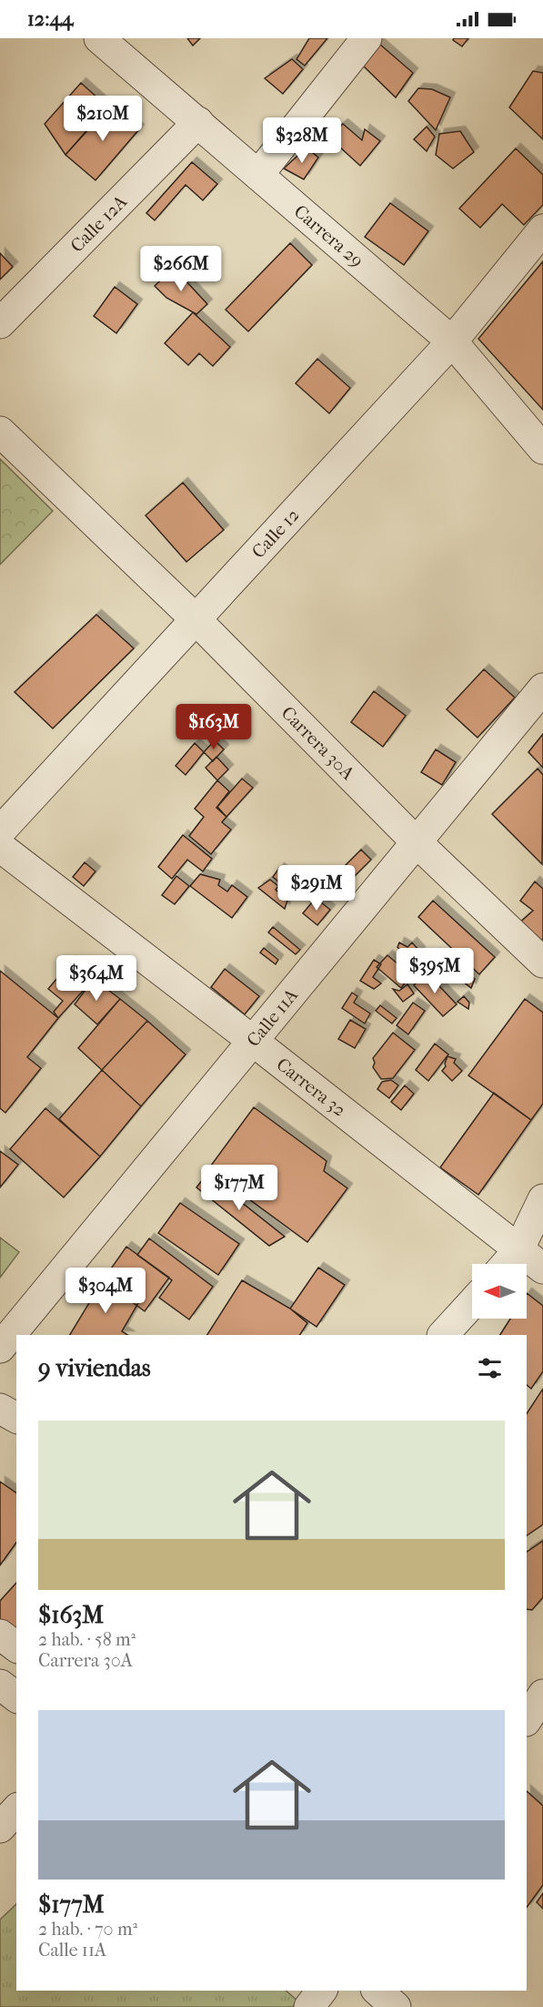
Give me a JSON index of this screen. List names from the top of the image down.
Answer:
{
  "streets": {
    "street": [
      "Calle 12A",
      "Carrera 29",
      "Calle 12",
      "Carrera 30A",
      "Calle 11A",
      "Carrera 32"
    ]
  },
  "crossings": [
    ["Calle 12A", "Carrera 29"],
    ["Carrera 29", "Calle 12"],
    ["Calle 12", "Carrera 30A"],
    ["Carrera 30A", "Calle 11A"],
    ["Calle 11A", "Carrera 32"]
  ],
  "north": "left",
  "page": {
    "status": "12:44",
    "price": [
      "$210M",
      "$328M",
      "$266M",
      "$163M",
      "$291M",
      "$395M",
      "$364M",
      "$177M",
      "$304M"
    ],
    "heading": "9 viviendas",
    "list": [
      {
        "name": "$163M",
        "note": "2 hab. · 58 m² · Carrera 30A"
      },
      {
        "name": "$177M",
        "note": "2 hab. · 70 m² · Calle 11A"
      }
    ]
  }
}
